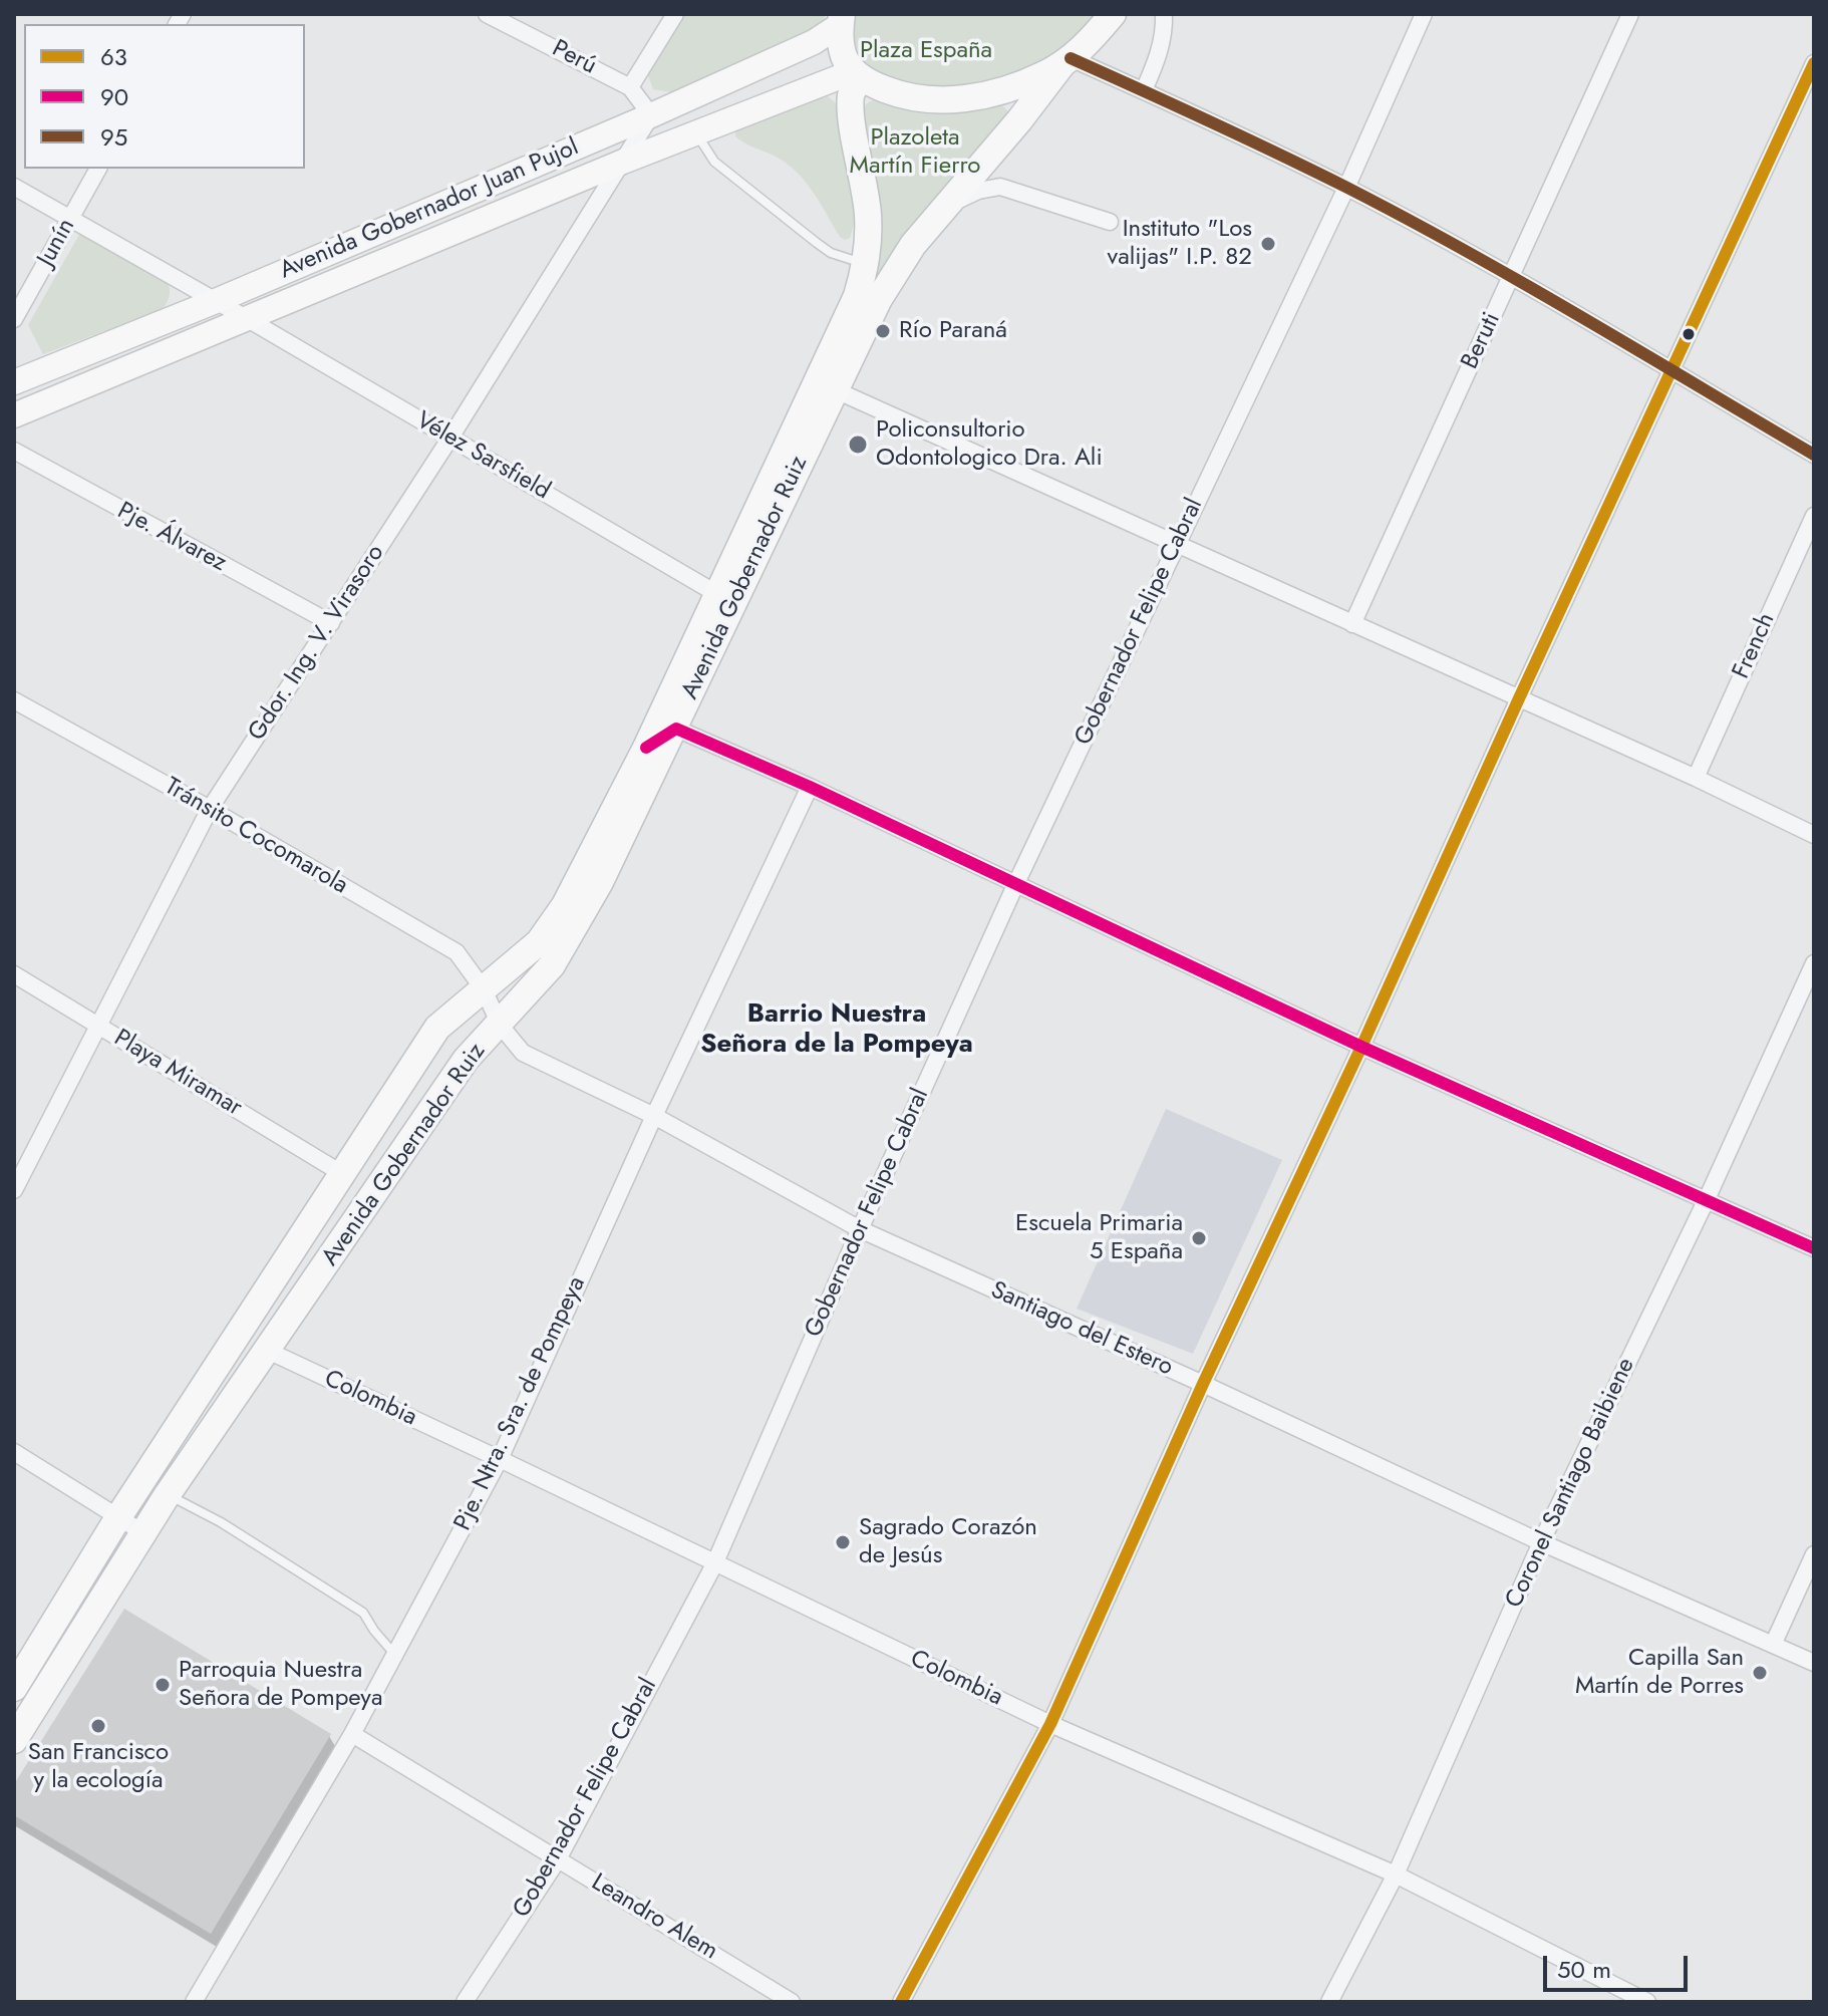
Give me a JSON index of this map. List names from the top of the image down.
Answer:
{
  "streets": {
    "main road": ["Avenida Gobernador Juan Pujol", "Avenida Gobernador Ruiz"],
    "street": [
      "Perú",
      "Junín",
      "Beruti",
      "Vélez Sarsfield",
      "Pje. Álvarez",
      "Gobernador Felipe Cabral",
      "Gdor. Ing. V. Virasoro",
      "French",
      "Tránsito Cocomarola",
      "Playa Miramar",
      "Santiago del Estero",
      "Colombia",
      "Pje. Ntra. Sra. de Pompeya",
      "Coronel Santiago Baibiene",
      "Leandro Alem"
    ]
  },
  "crossings": [
    ["Perú", "Avenida Gobernador Juan Pujol"],
    ["Perú", "Gdor. Ing. V. Virasoro"],
    ["Avenida Gobernador Juan Pujol", "Vélez Sarsfield"],
    ["Avenida Gobernador Juan Pujol", "Avenida Gobernador Ruiz"],
    ["Avenida Gobernador Juan Pujol", "Gdor. Ing. V. Virasoro"],
    ["Vélez Sarsfield", "Avenida Gobernador Ruiz"],
    ["Vélez Sarsfield", "Gdor. Ing. V. Virasoro"],
    ["Pje. Álvarez", "Gdor. Ing. V. Virasoro"],
    ["Avenida Gobernador Ruiz", "Tránsito Cocomarola"],
    ["Avenida Gobernador Ruiz", "Playa Miramar"],
    ["Avenida Gobernador Ruiz", "Santiago del Estero"],
    ["Avenida Gobernador Ruiz", "Colombia"],
    ["Gobernador Felipe Cabral", "Santiago del Estero"],
    ["Gobernador Felipe Cabral", "Colombia"],
    ["Gobernador Felipe Cabral", "Leandro Alem"],
    ["Gdor. Ing. V. Virasoro", "Tránsito Cocomarola"],
    ["Gdor. Ing. V. Virasoro", "Playa Miramar"],
    ["Tránsito Cocomarola", "Santiago del Estero"],
    ["Santiago del Estero", "Pje. Ntra. Sra. de Pompeya"],
    ["Santiago del Estero", "Coronel Santiago Baibiene"],
    ["Colombia", "Pje. Ntra. Sra. de Pompeya"],
    ["Colombia", "Coronel Santiago Baibiene"],
    ["Pje. Ntra. Sra. de Pompeya", "Leandro Alem"]
  ],
  "districts": ["Barrio Nuestra Señora de la Pompeya"],
  "parks": ["Plaza España", "Plazoleta Martín Fierro"],
  "places": [
    "Instituto \"Los valijas\" I.P. 82",
    "Río Paraná",
    "Policonsultorio Odontologico Dra. Ali",
    "Escuela Primaria 5 España",
    "Sagrado Corazón de Jesús",
    "Capilla San Martín de Porres",
    "Parroquia Nuestra Señora de Pompeya",
    "San Francisco y la ecología"
  ],
  "lines": ["transit line 95", "transit line 63", "transit line 90"],
  "legend": ["63", "90", "95"],
  "scale_bar": "50 m"
}
